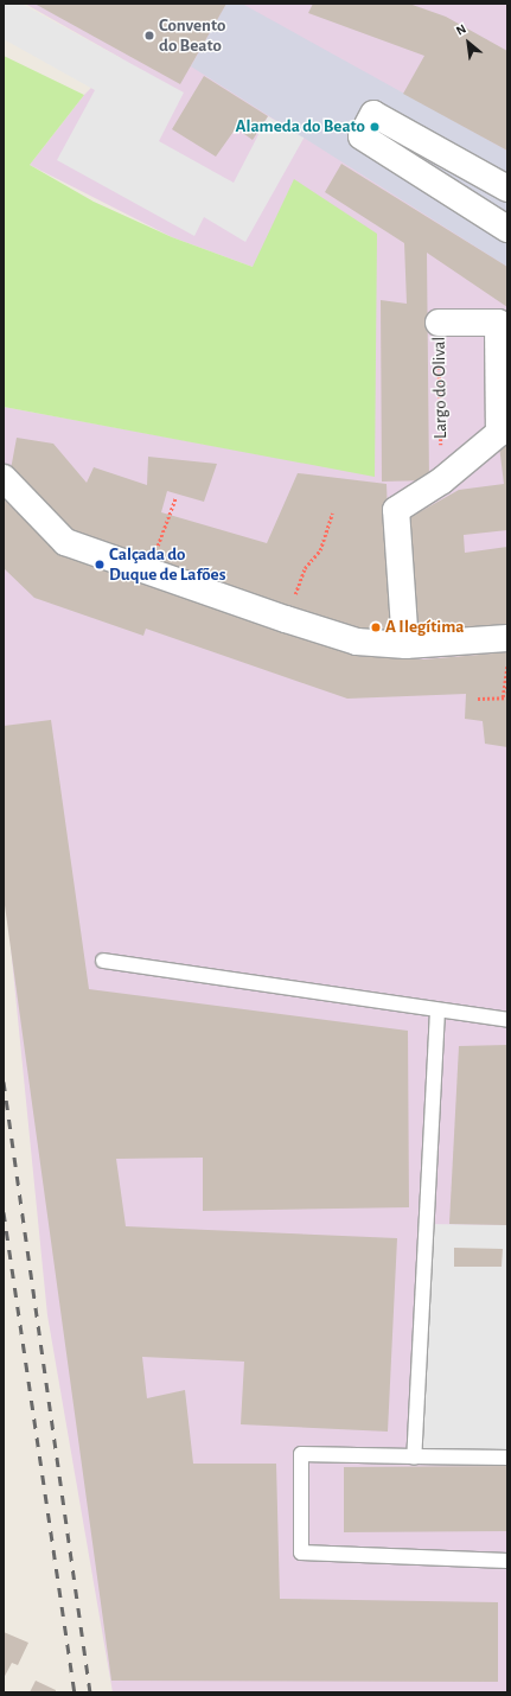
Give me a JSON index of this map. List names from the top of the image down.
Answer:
{
  "streets": {
    "street": ["Largo do Olival"]
  },
  "places": [
    "Convento do Beato",
    "Alameda do Beato",
    "Calçada do Duque de Lafões",
    "A Ilegítima"
  ],
  "north": "top left"
}
